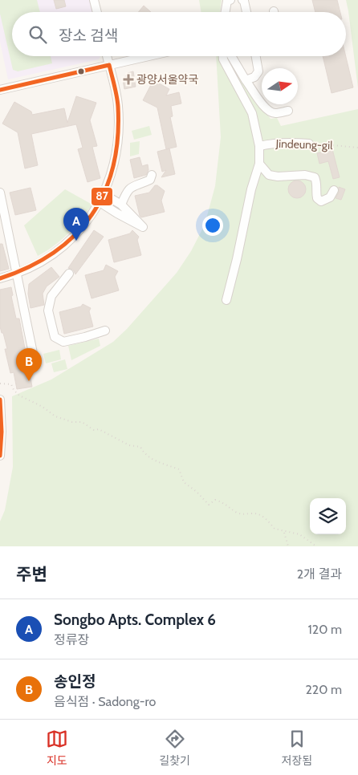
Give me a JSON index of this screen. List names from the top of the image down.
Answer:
{
  "streets": {
    "street": ["Jindeung-gil"]
  },
  "places": {
    "health": ["광양서울약국"]
  },
  "lines": ["transit line 87"],
  "north": "right",
  "page": {
    "search": "장소 검색",
    "pins": ["A", "B"],
    "heading": ["주변", "2개 결과"],
    "list": [
      {
        "mark": "A",
        "name": "Songbo Apts. Complex 6",
        "note": "정류장",
        "value": "120 m"
      },
      {
        "mark": "B",
        "name": "송인정",
        "note": "음식점 · Sadong-ro",
        "value": "220 m"
      }
    ],
    "nav": ["지도", "길찾기", "저장됨"]
  }
}
